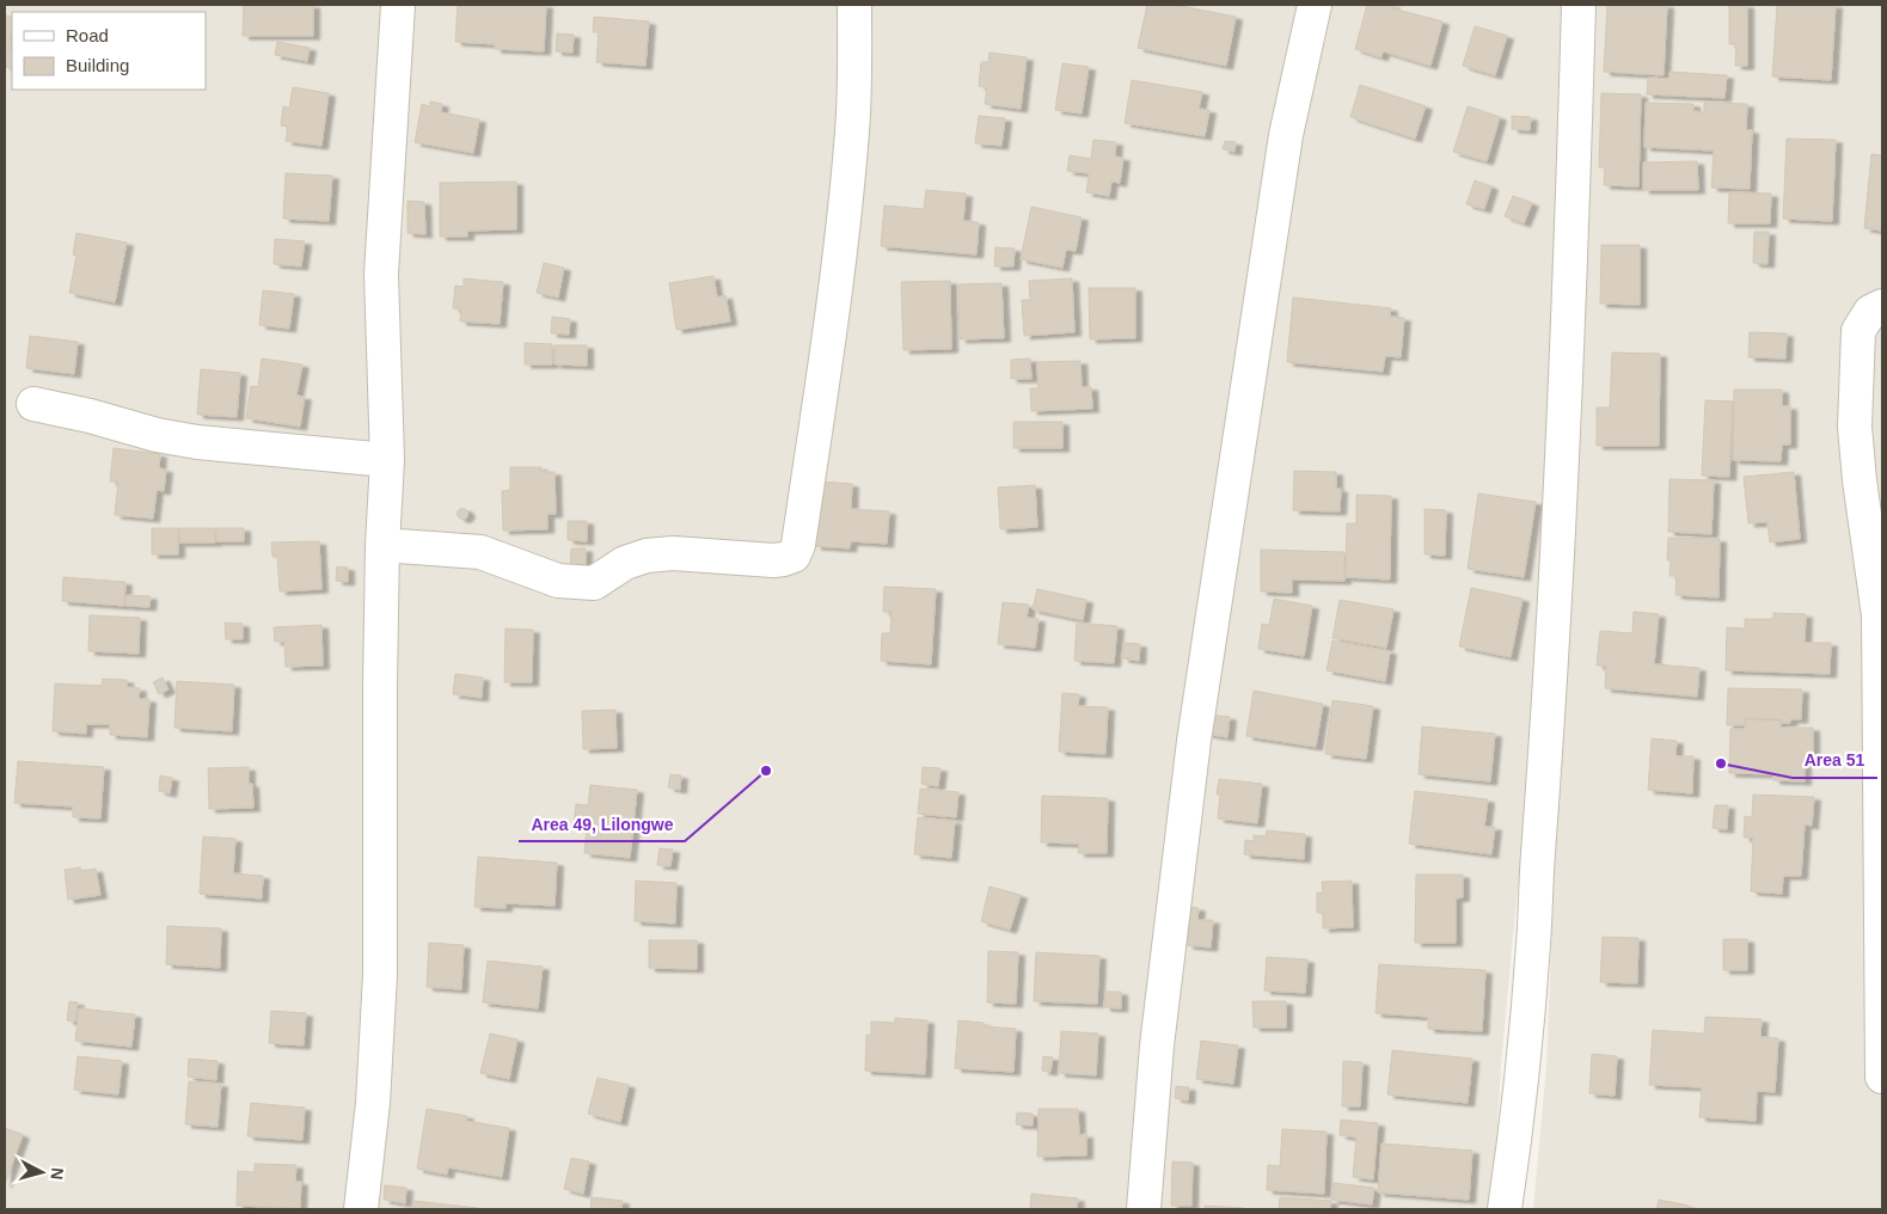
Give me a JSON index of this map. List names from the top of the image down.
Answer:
{
  "places": ["Area 51", "Area 49, Lilongwe"],
  "legend": ["Road", "Building"],
  "north": "right"
}
